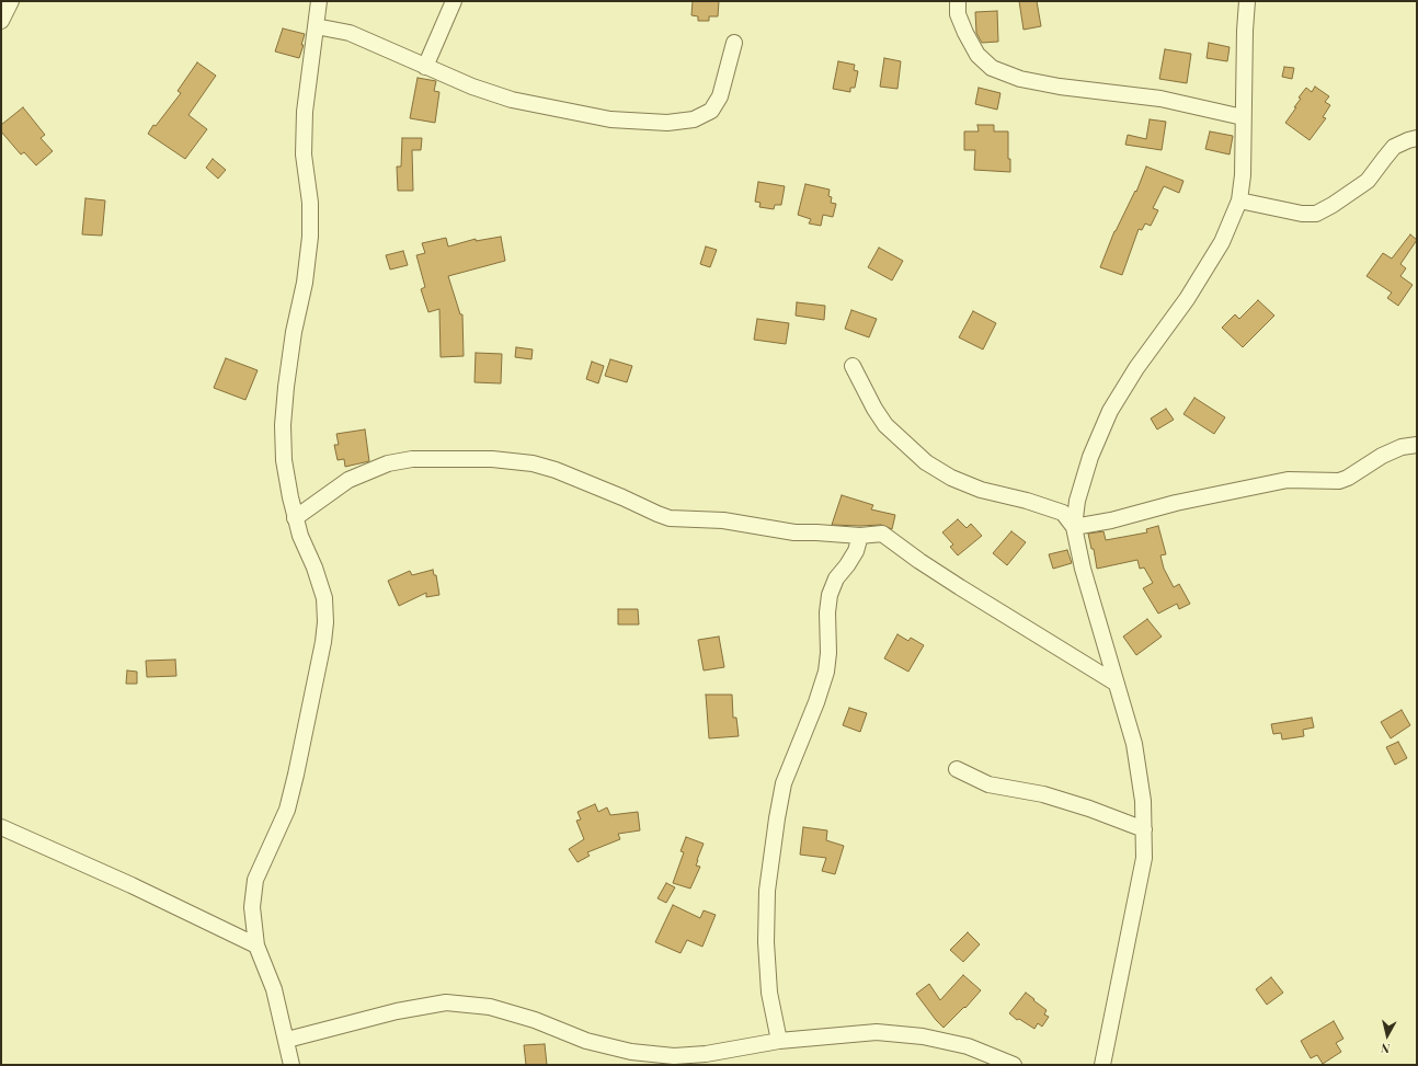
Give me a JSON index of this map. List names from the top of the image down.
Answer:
{
  "north": "bottom"
}
